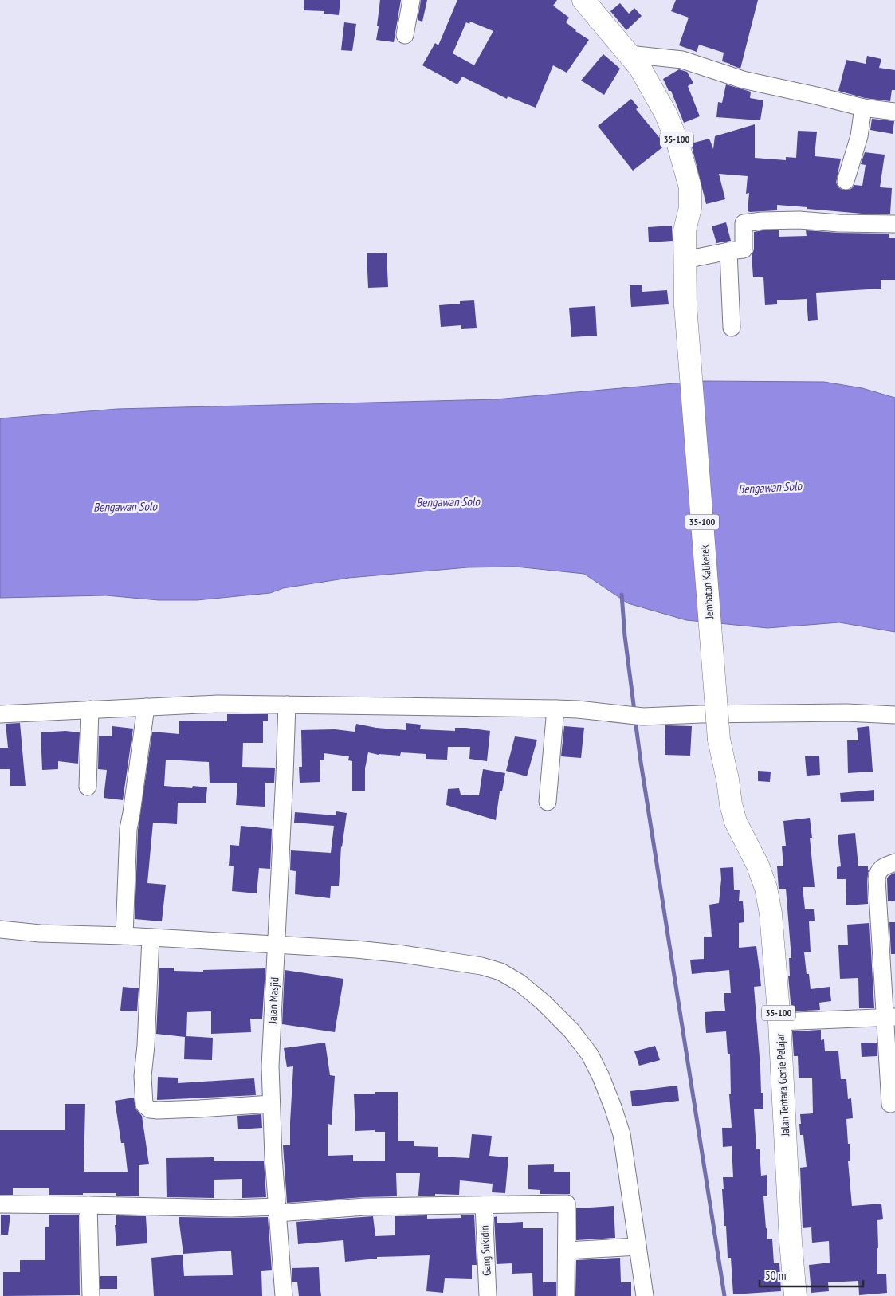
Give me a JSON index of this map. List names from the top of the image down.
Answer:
{
  "streets": {
    "main road": ["35-100", "Jembatan Kaliketek", "Jalan Tentara Genie Pelajar"],
    "street": ["Jalan Masjid", "Gang Sukidin"]
  },
  "crossings": [
    ["35-100", "Jembatan Kaliketek"],
    ["Jembatan Kaliketek", "Jalan Tentara Genie Pelajar"]
  ],
  "water": ["Bengawan Solo"],
  "scale_bar": "50 m"
}
